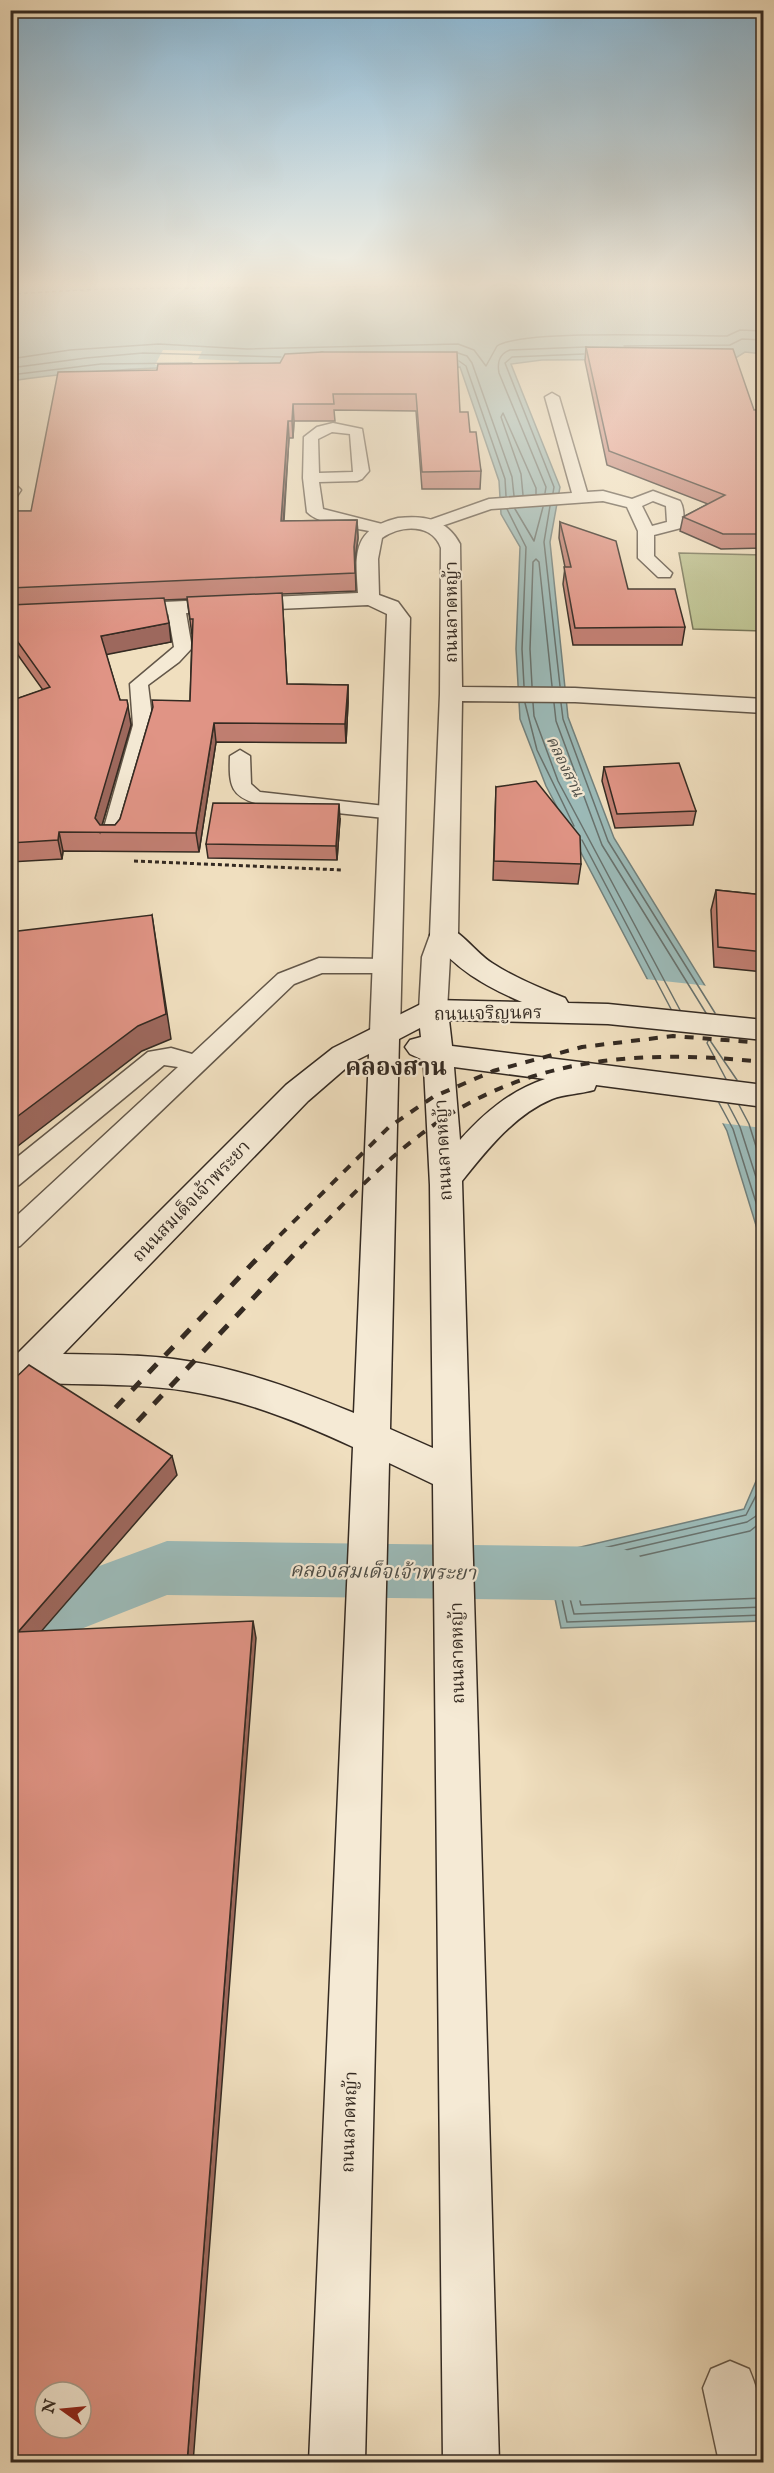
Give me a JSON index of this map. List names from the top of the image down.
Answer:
{
  "streets": {
    "main road": ["ถนนลาดหญ้า", "ถนนเจริญนคร", "ถนนสมเด็จเจ้าพระยา"]
  },
  "crossings": [
    ["ถนนลาดหญ้า", "ถนนเจริญนคร"],
    ["ถนนลาดหญ้า", "ถนนสมเด็จเจ้าพระยา"],
    ["ถนนเจริญนคร", "ถนนสมเด็จเจ้าพระยา"]
  ],
  "districts": ["คลองสาน"],
  "water": ["คลองสาน", "คลองสมเด็จเจ้าพระยา"],
  "north": "left"
}
